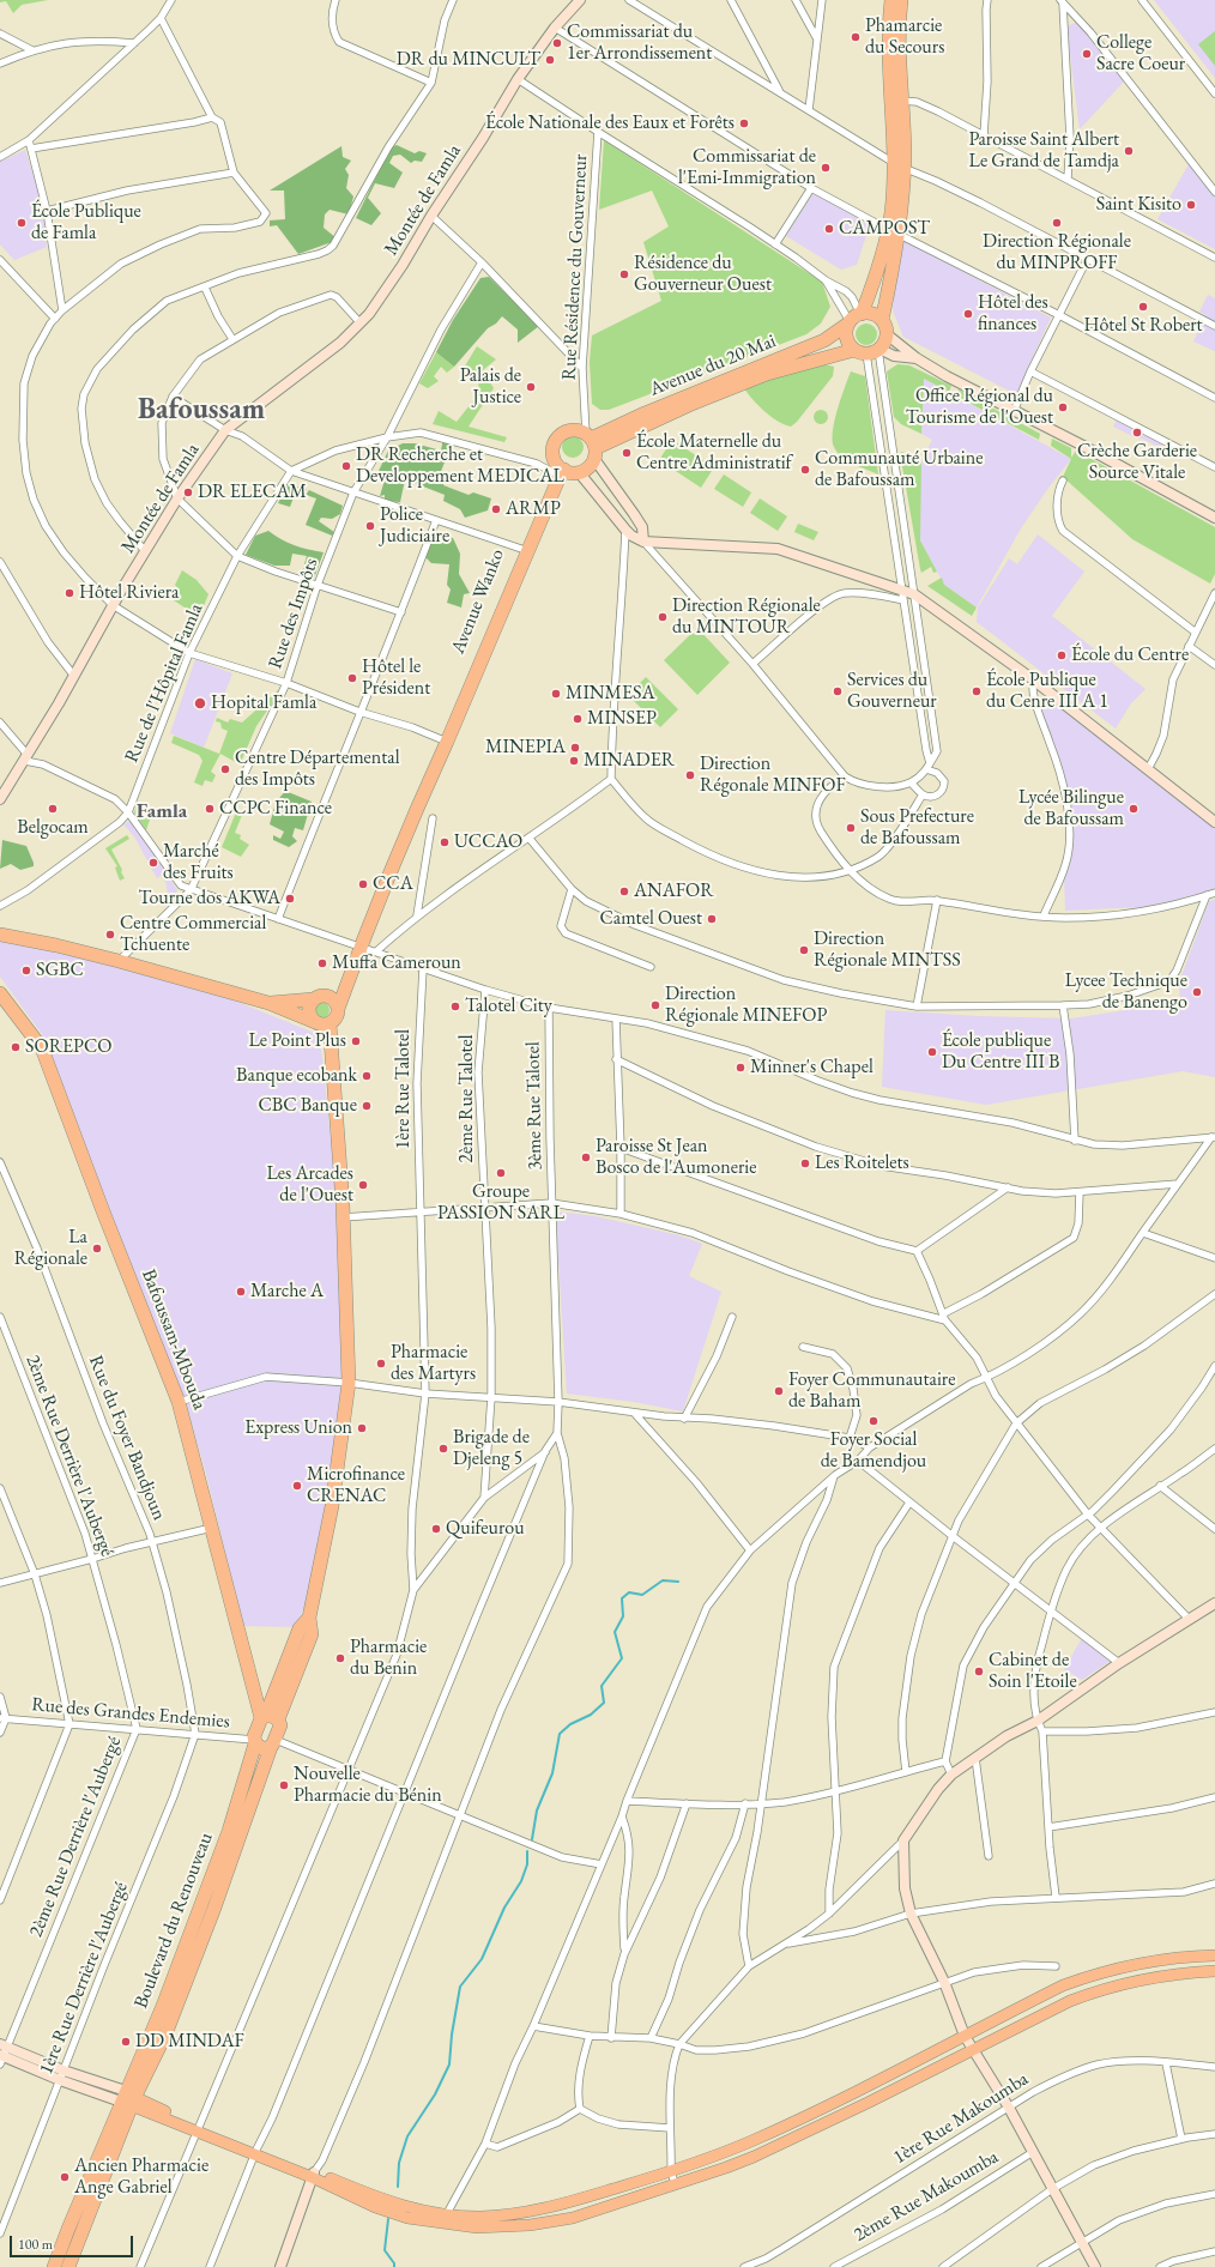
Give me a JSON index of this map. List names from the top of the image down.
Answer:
{
  "streets": {
    "highway": [
      "Avenue du 20 Mai",
      "Avenue Wanko",
      "Bafoussam-Mbouda",
      "Boulevard du Renouveau"
    ],
    "street": [
      "Montée de Famla",
      "Rue Résidence du Gouverneur",
      "Rue des Impôts",
      "Rue de l'Hôpital Famla",
      "1ère Rue Talotel",
      "2ème Rue Talotel",
      "3ème Rue Talotel",
      "Rue du Foyer Bandjoun",
      "2ème Rue Derrière l'Aubergé",
      "Rue des Grandes Endemies",
      "1ère Rue Derrière l'Aubergé",
      "1ère Rue Makoumba",
      "2ème Rue Makoumba"
    ]
  },
  "crossings": [
    ["Rue Résidence du Gouverneur", "Avenue du 20 Mai"],
    ["Rue Résidence du Gouverneur", "Avenue Wanko"],
    ["Avenue du 20 Mai", "Avenue Wanko"],
    ["Bafoussam-Mbouda", "Boulevard du Renouveau"],
    ["Rue du Foyer Bandjoun", "Rue des Grandes Endemies"],
    ["Rue du Foyer Bandjoun", "1ère Rue Derrière l'Aubergé"],
    ["2ème Rue Derrière l'Aubergé", "Rue des Grandes Endemies"],
    ["Rue des Grandes Endemies", "Boulevard du Renouveau"],
    ["Rue des Grandes Endemies", "1ère Rue Derrière l'Aubergé"]
  ],
  "districts": ["Bafoussam", "Famla"],
  "places": [
    "Phamarcie du Secours",
    "Commissariat du 1er Arrondissement",
    "College Sacre Coeur",
    "DR du MINCULT",
    "École Nationale des Eaux et Forêts",
    "Paroisse Saint Albert Le Grand de Tamdja",
    "Commissariat de l'Emi-Immigration",
    "Saint Kisito",
    "École Publique de Famla",
    "Direction Régionale du MINPROFF",
    "CAMPOST",
    "Résidence du Gouverneur Ouest",
    "Hôtel St Robert",
    "Hôtel des finances",
    "Palais de Justice",
    "Office Régional du Tourisme de l'Ouest",
    "Crèche Garderie Source Vitale",
    "École Maternelle du Centre Administratif",
    "DR Recherche et Developpement MEDICAL",
    "Communauté Urbaine de Bafoussam",
    "DR ELECAM",
    "ARMP",
    "Police Judiciaire",
    "Hôtel Riviera",
    "Direction Régionale du MINTOUR",
    "École du Centre",
    "Hôtel le Président",
    "Services du Gouverneur",
    "École Publique du Cenre III A 1",
    "MINMESA",
    "Hopital Famla",
    "MINSEP",
    "MINEPIA",
    "MINADER",
    "Centre Départemental des Impôts",
    "Direction Régonale MINFOF",
    "Belgocam",
    "CCPC Finance",
    "Lycée Bilingue de Bafoussam",
    "Sous Prefecture de Bafoussam",
    "UCCAO",
    "Marché des Fruits",
    "CCA",
    "ANAFOR",
    "Tourne dos AKWA",
    "Camtel Ouest",
    "Centre Commercial Tchuente",
    "Direction Régionale MINTSS",
    "Muffa Cameroun",
    "SGBC",
    "Lycee Technique de Banengo",
    "Direction Régionale MINEFOP",
    "Talotel City",
    "Le Point Plus",
    "SOREPCO",
    "École publique Du Centre III B",
    "Minner's Chapel",
    "Banque ecobank",
    "CBC Banque",
    "Paroisse St Jean Bosco de l'Aumonerie",
    "Les Roitelets",
    "Groupe PASSION SARL",
    "Les Arcades de l'Ouest",
    "La Régionale",
    "Marche A",
    "Pharmacie des Martyrs",
    "Foyer Communautaire de Baham",
    "Foyer Social de Bamendjou",
    "Express Union",
    "Brigade de Djeleng 5",
    "Microfinance CRENAC",
    "Quifeurou",
    "Pharmacie du Benin",
    "Cabinet de Soin l'Etoile",
    "Nouvelle Pharmacie du Bénin",
    "DD MINDAF",
    "Ancien Pharmacie Ange Gabriel"
  ],
  "scale_bar": "100 m"
}
